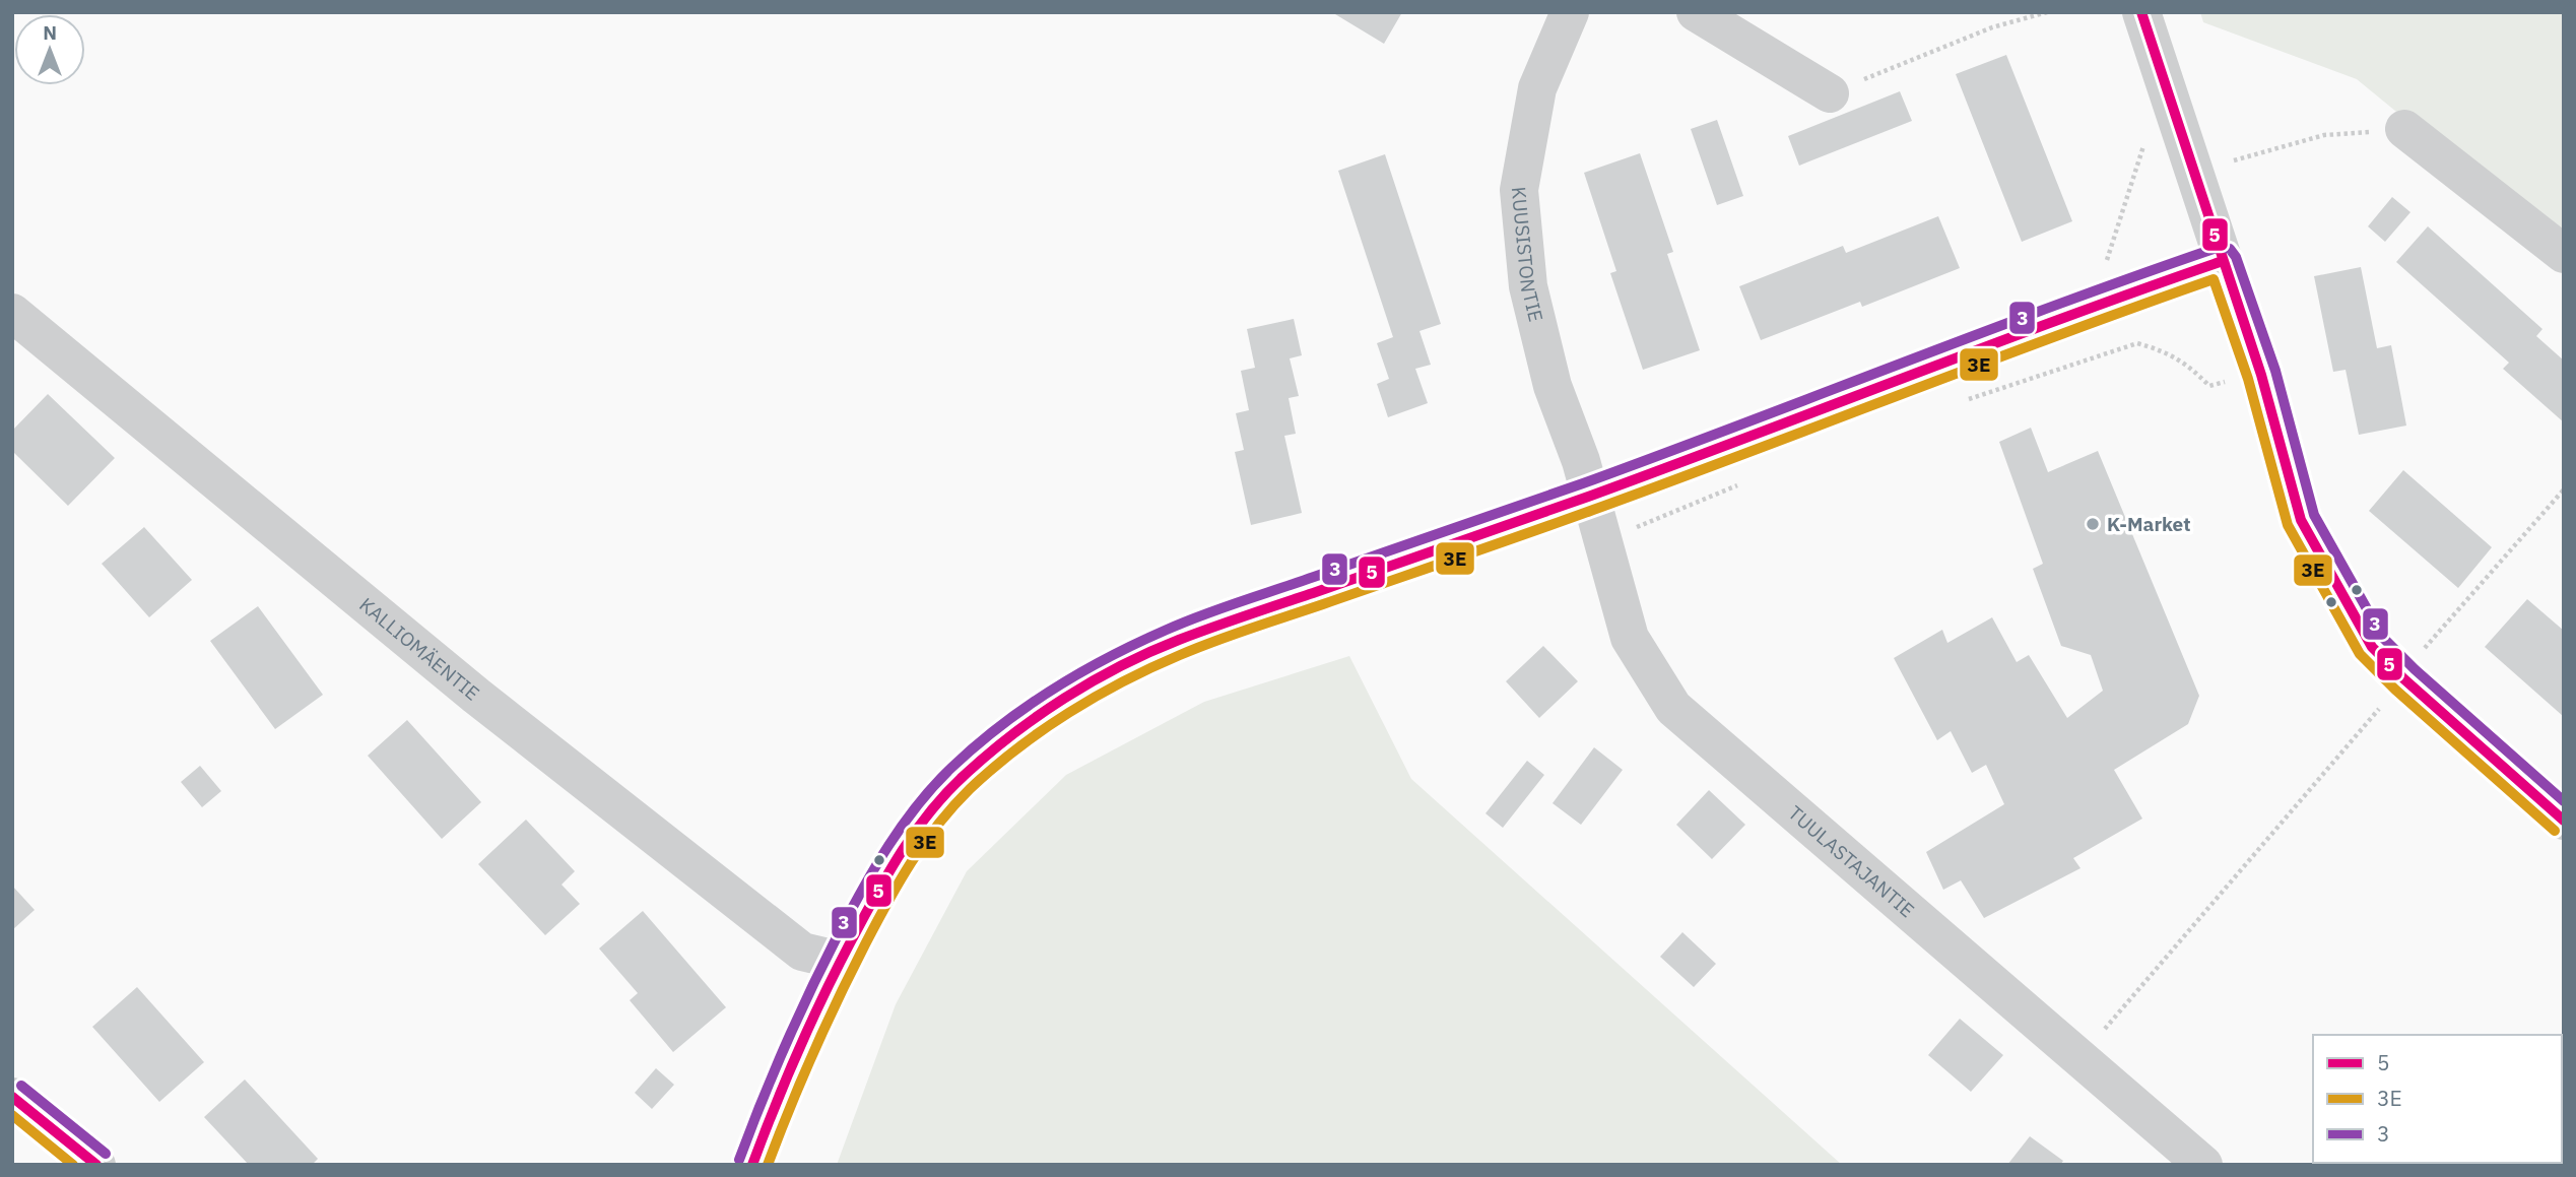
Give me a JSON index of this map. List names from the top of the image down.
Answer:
{
  "streets": {
    "street": ["KUUSISTONTIE", "KALLIOMÄENTIE", "TUULASTAJANTIE"]
  },
  "crossings": [
    ["KUUSISTONTIE", "TUULASTAJANTIE"]
  ],
  "places": ["K-Market"],
  "lines": ["transit line 5", "transit line 3", "transit line 3E"],
  "legend": ["5", "3E", "3"],
  "north": "top"
}
